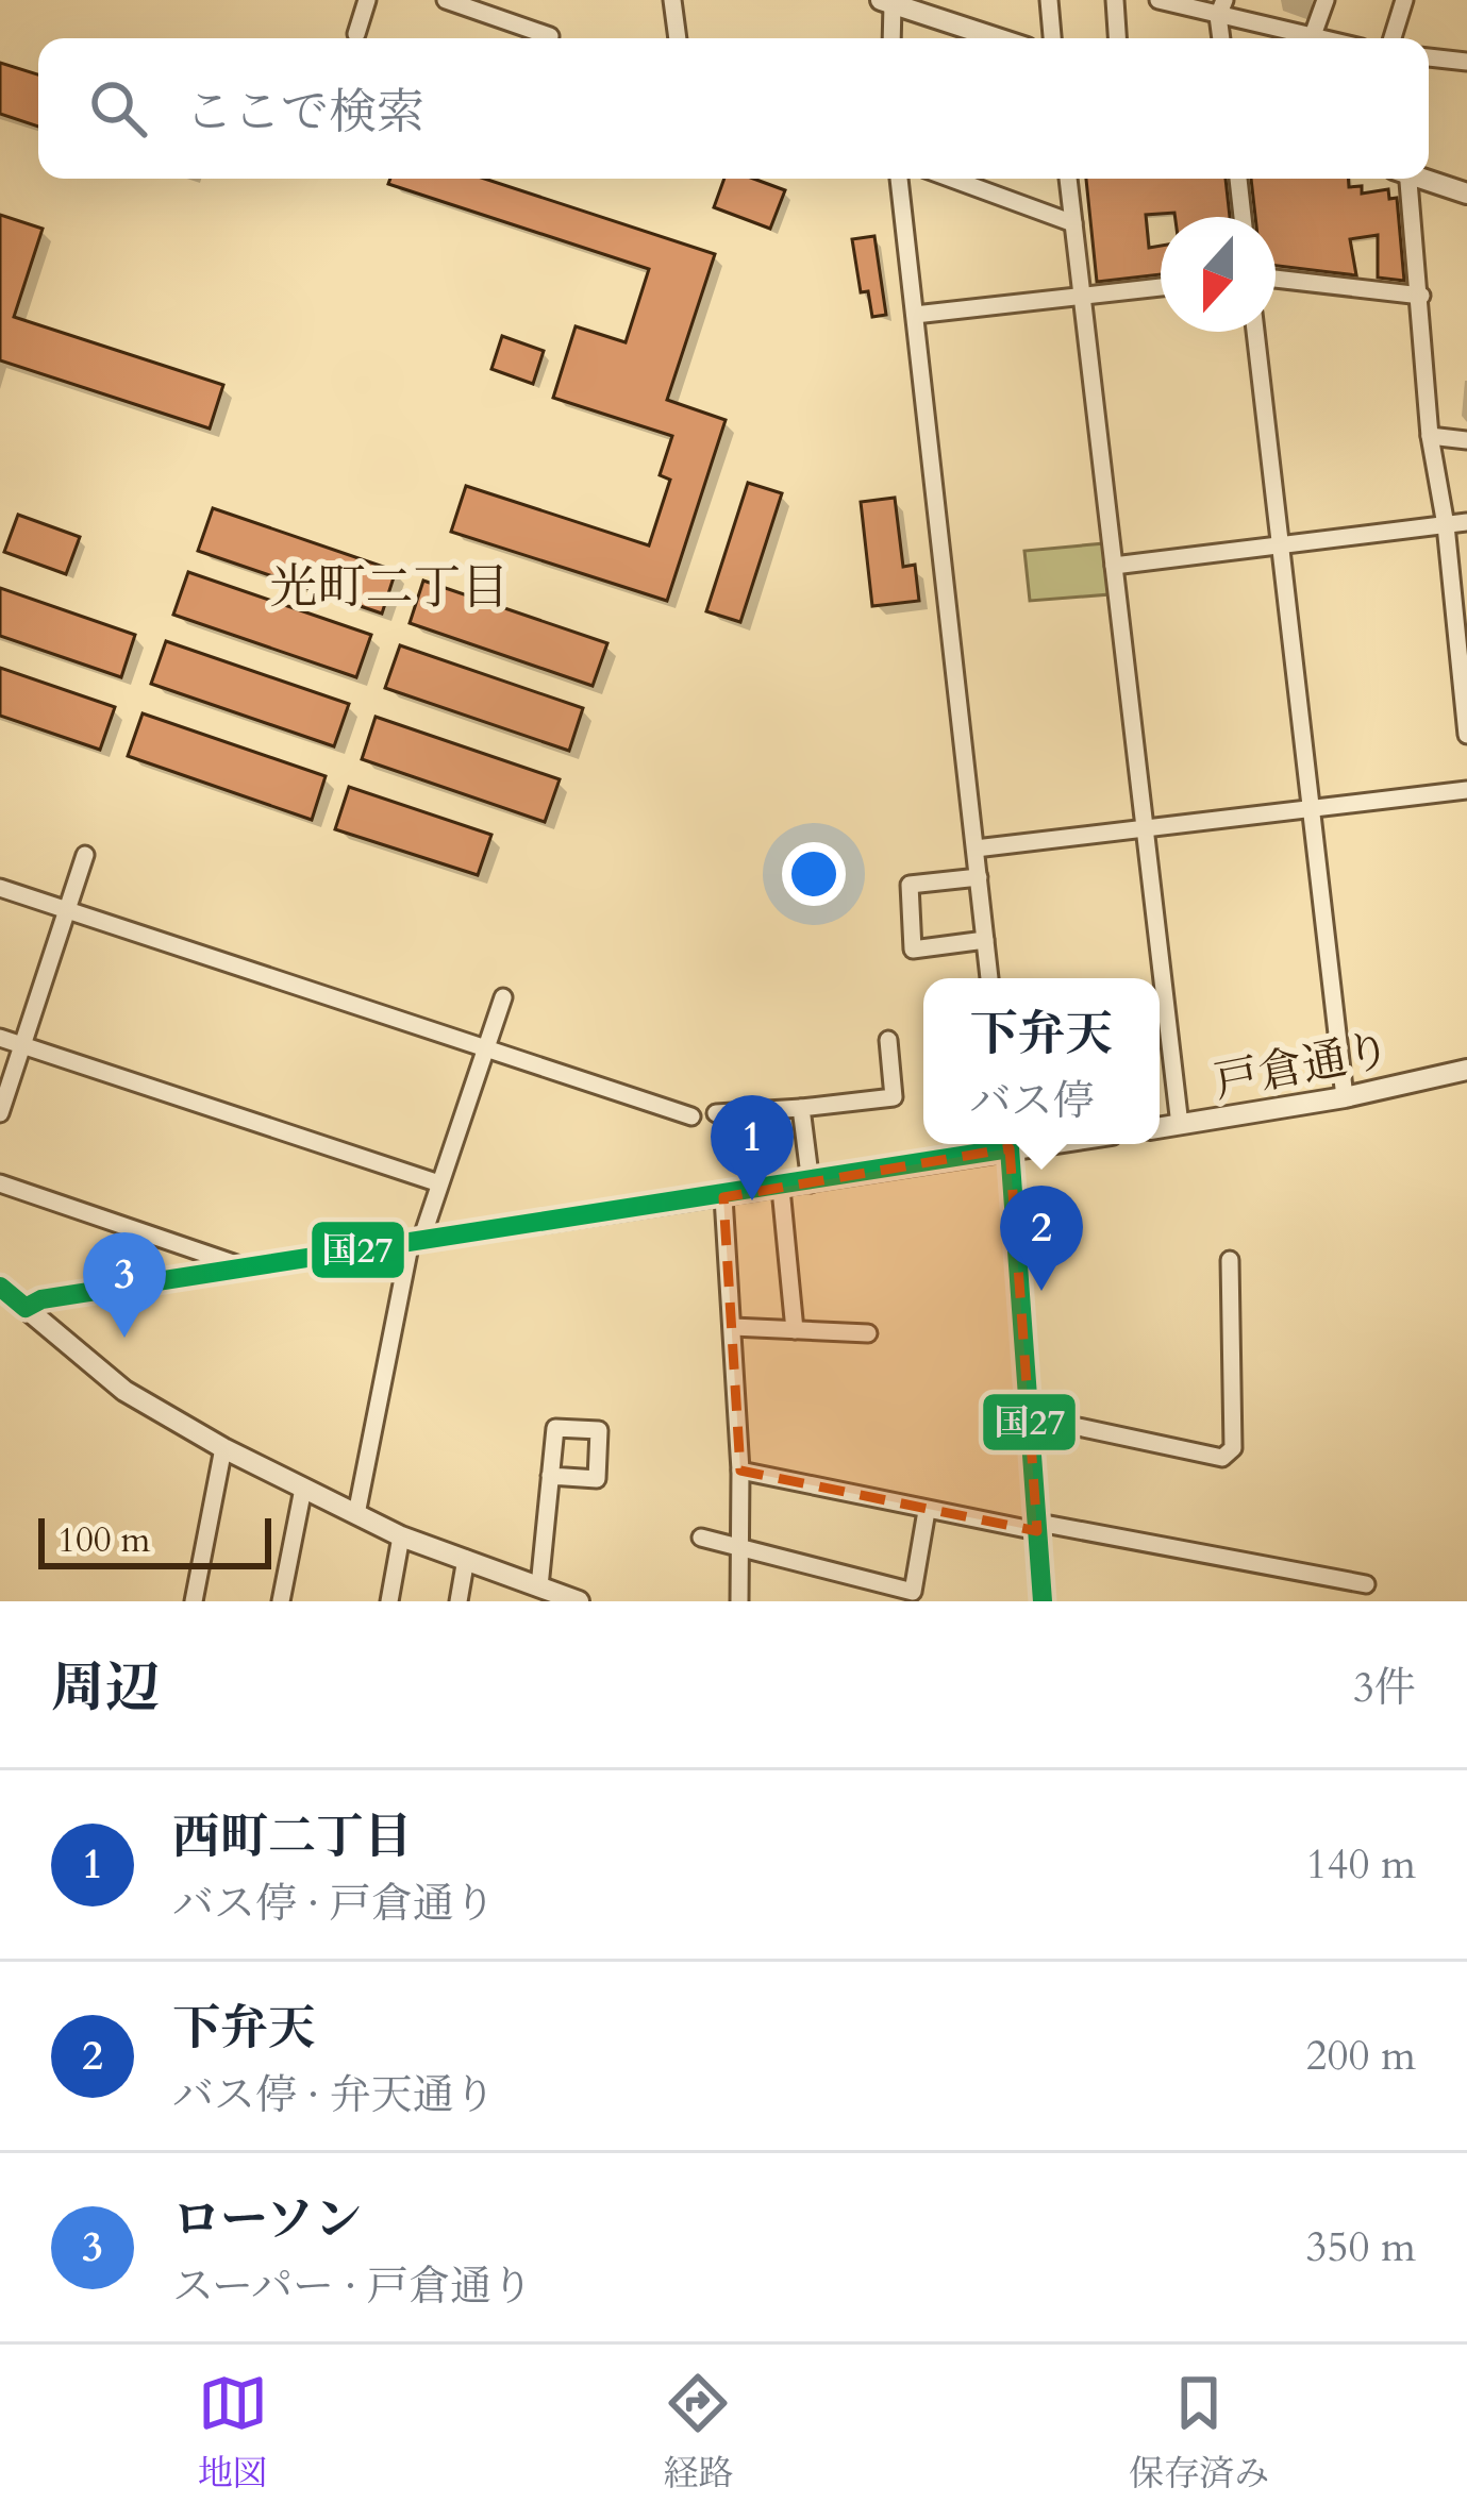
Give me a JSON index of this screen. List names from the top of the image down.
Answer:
{
  "streets": {
    "street": ["戸倉通り"]
  },
  "districts": ["光町二丁目"],
  "lines": ["transit line 国27"],
  "scale_bar": "100 m",
  "north": "bottom",
  "page": {
    "search": "ここで検索",
    "popup": ["下弁天", "バス停"],
    "pins": ["1", "2", "3"],
    "scale": "100 m",
    "heading": ["周辺", "3件"],
    "list": [
      {
        "mark": "1",
        "name": "西町二丁目",
        "note": "バス停 · 戸倉通り",
        "value": "140 m"
      },
      {
        "mark": "2",
        "name": "下弁天",
        "note": "バス停 · 弁天通り",
        "value": "200 m"
      },
      {
        "mark": "3",
        "name": "ローソン",
        "note": "スーパー · 戸倉通り",
        "value": "350 m"
      }
    ],
    "nav": ["地図", "経路", "保存済み"]
  }
}
